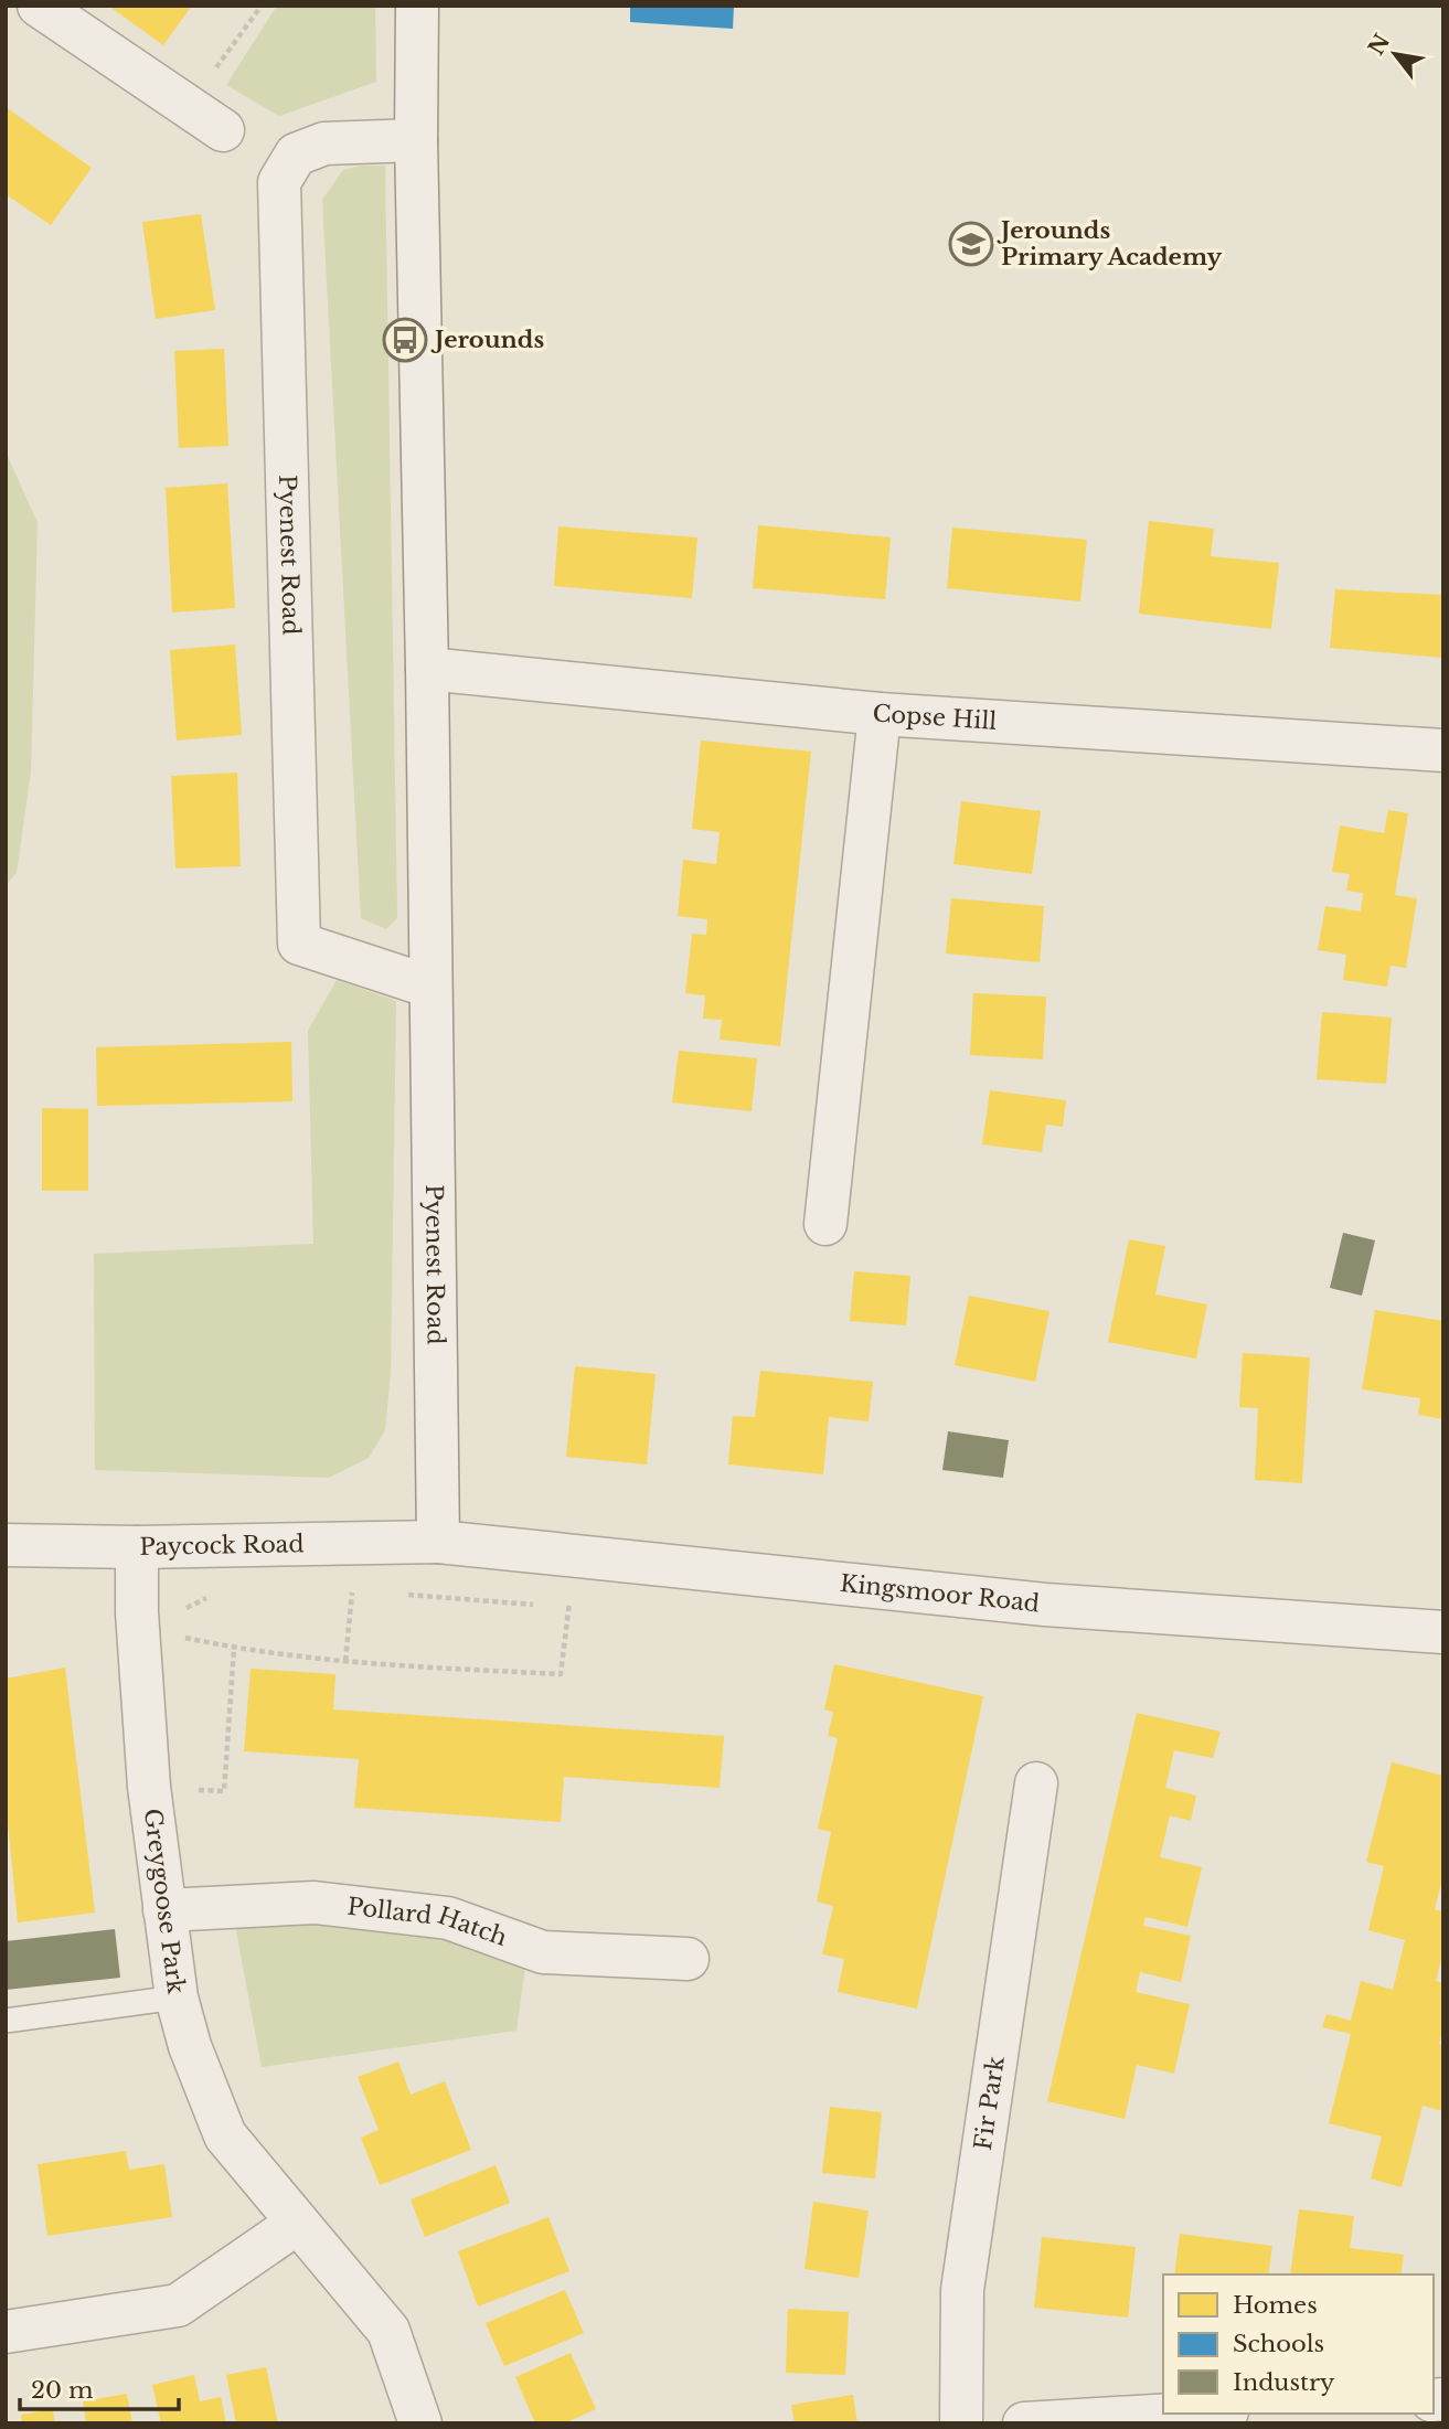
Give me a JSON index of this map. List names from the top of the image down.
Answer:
{
  "streets": {
    "street": [
      "Pyenest Road",
      "Copse Hill",
      "Paycock Road",
      "Kingsmoor Road",
      "Greygoose Park",
      "Pollard Hatch",
      "Fir Park"
    ]
  },
  "crossings": [
    ["Pyenest Road", "Copse Hill"],
    ["Pyenest Road", "Paycock Road"],
    ["Pyenest Road", "Kingsmoor Road"],
    ["Paycock Road", "Kingsmoor Road"],
    ["Paycock Road", "Greygoose Park"],
    ["Greygoose Park", "Pollard Hatch"]
  ],
  "places": {
    "school or university": ["Jerounds Primary Academy"],
    "bus stop": ["Jerounds"]
  },
  "legend": ["Homes", "Schools", "Industry"],
  "scale_bar": "20 m",
  "north": "top left"
}
